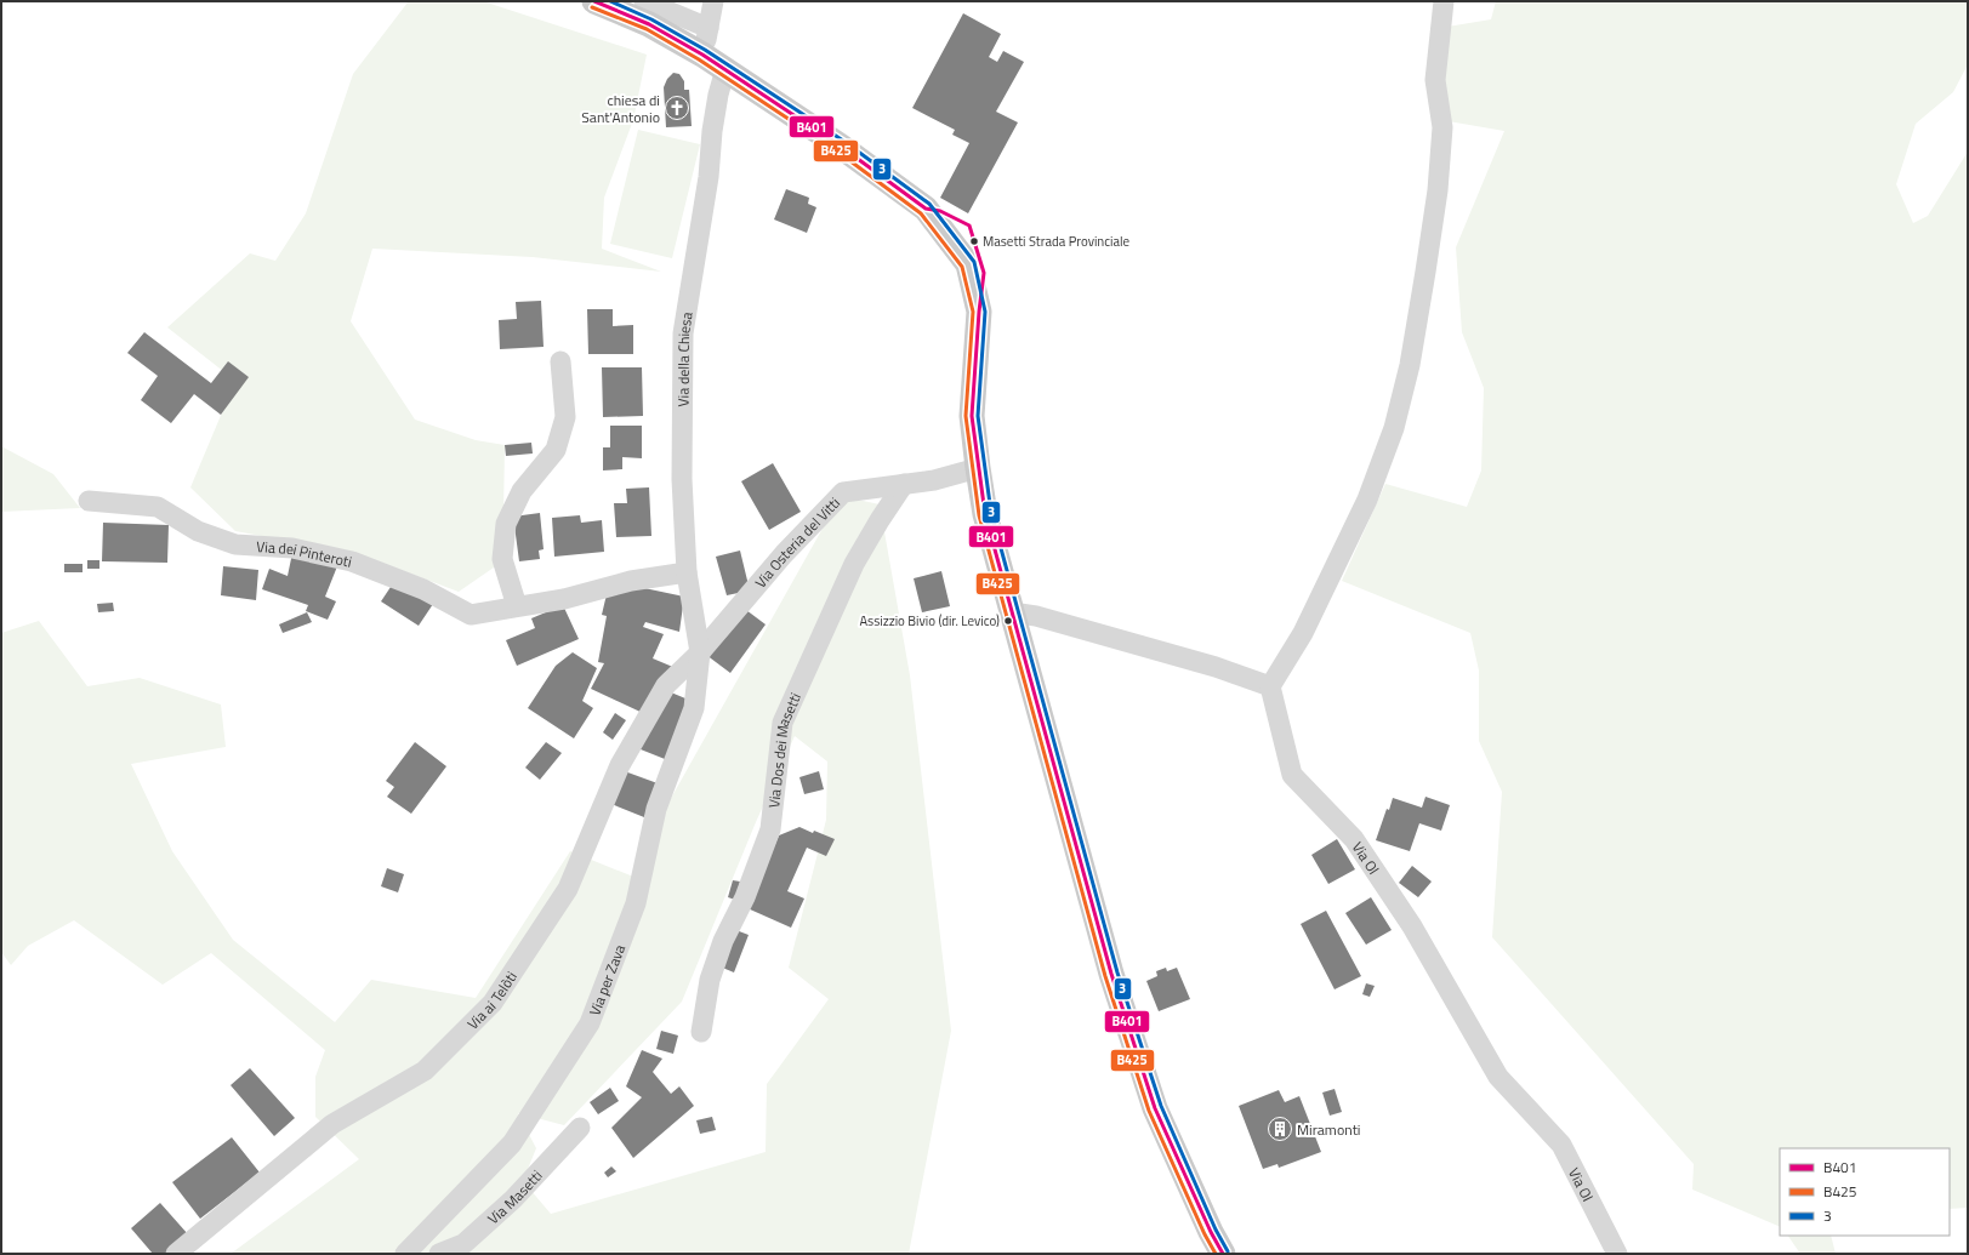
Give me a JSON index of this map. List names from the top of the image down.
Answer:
{
  "streets": {
    "street": [
      "Via della Chiesa",
      "Via Osteria del Vitti",
      "Via dei Pinteroti",
      "Via Dos dei Masetti",
      "Via Ol",
      "Via per Zava",
      "Via ai Telòti",
      "Via Masetti"
    ]
  },
  "crossings": [
    ["Via della Chiesa", "Via Osteria del Vitti"],
    ["Via della Chiesa", "Via dei Pinteroti"],
    ["Via della Chiesa", "Via per Zava"],
    ["Via della Chiesa", "Via ai Telòti"],
    ["Via Osteria del Vitti", "Via Dos dei Masetti"],
    ["Via Osteria del Vitti", "Via per Zava"],
    ["Via Osteria del Vitti", "Via ai Telòti"],
    ["Via per Zava", "Via ai Telòti"]
  ],
  "places": {
    "church": ["chiesa di Sant'Antonio"],
    "other": ["Masetti Strada Provinciale", "Assizzio Bivio (dir. Levico)"],
    "building": ["Miramonti"]
  },
  "lines": ["transit line B401", "transit line 3", "transit line B425"],
  "legend": ["B401", "B425", "3"]
}
